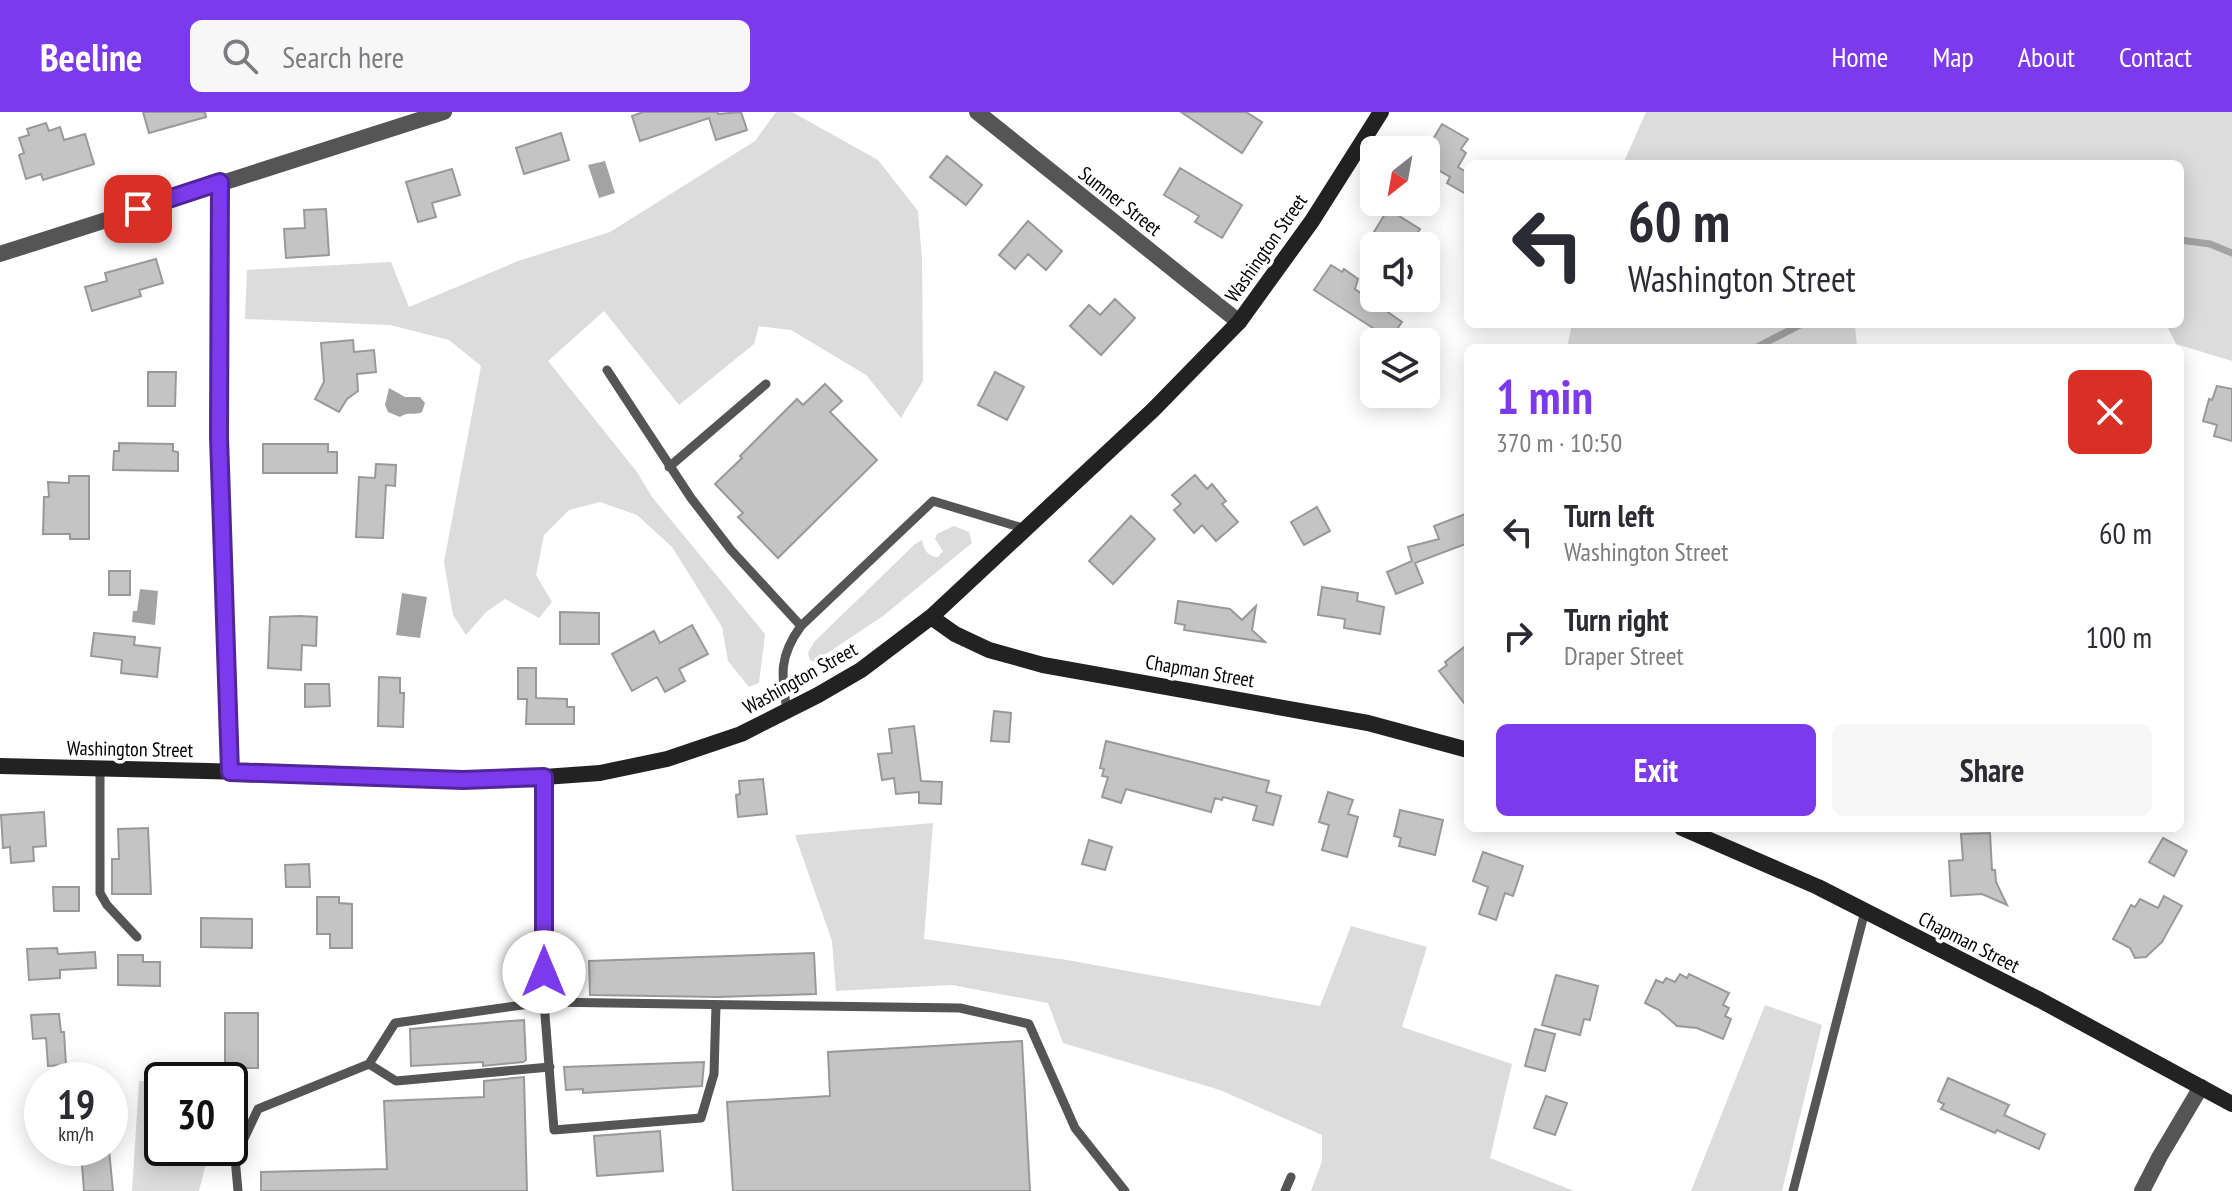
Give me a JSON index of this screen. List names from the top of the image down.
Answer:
{
  "streets": {
    "main road": ["Washington Street", "Chapman Street"],
    "street": ["Sumner Street"]
  },
  "crossings": [
    ["Sumner Street", "Washington Street"],
    ["Washington Street", "Chapman Street"]
  ],
  "north": "bottom left",
  "page": {
    "header": "Beeline",
    "search": "Search here",
    "nav": [
      "Home",
      "Map",
      "About",
      "Contact"
    ],
    "turn": ["60 m", "Washington Street"],
    "heading": ["1 min", "370 m · 10:50"],
    "list": [
      {
        "name": "Turn left",
        "note": "Washington Street",
        "value": "60 m"
      },
      {
        "name": "Turn right",
        "note": "Draper Street",
        "value": "100 m"
      }
    ],
    "buttons": ["Exit", "Share"],
    "speed": "19 km/h",
    "limit": "30"
  }
}
